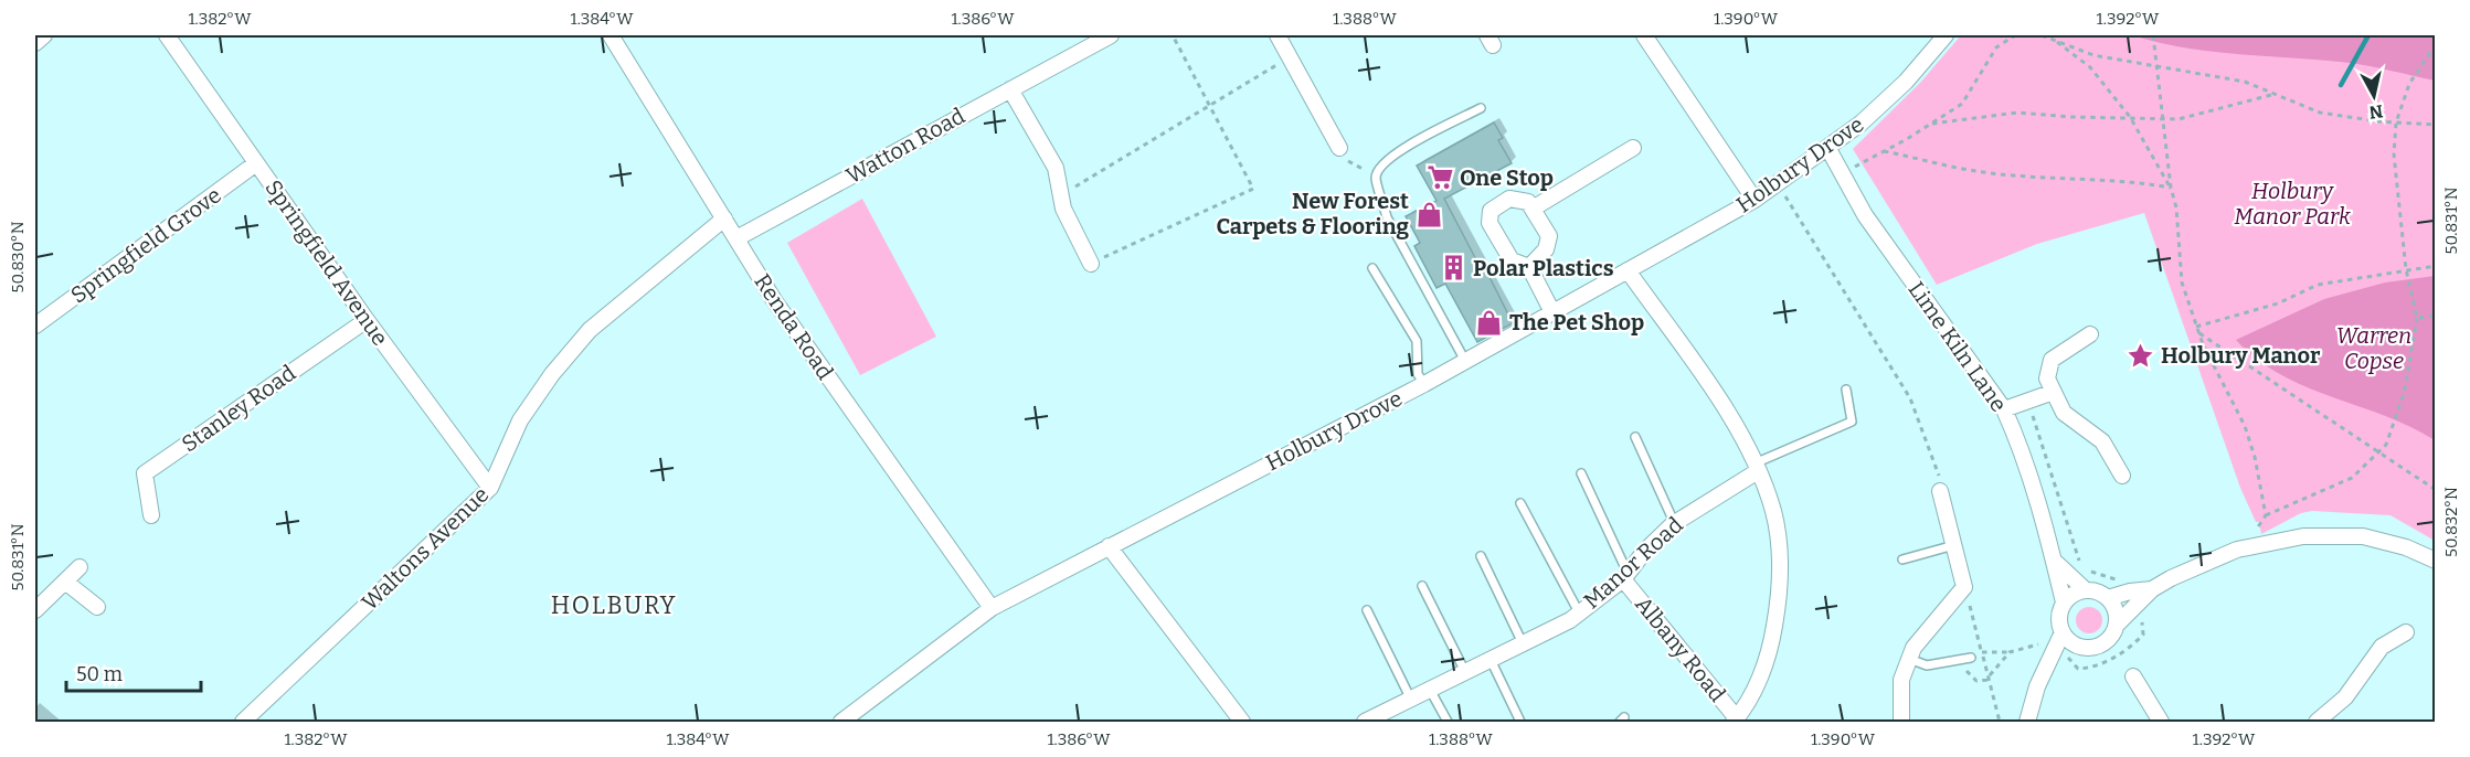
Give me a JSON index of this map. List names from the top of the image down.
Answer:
{
  "streets": {
    "street": [
      "Watton Road",
      "Holbury Drove",
      "Springfield Grove",
      "Springfield Avenue",
      "Renda Road",
      "Lime Kiln Lane",
      "Stanley Road",
      "Waltons Avenue",
      "Manor Road",
      "Albany Road"
    ]
  },
  "crossings": [
    ["Watton Road", "Renda Road"],
    ["Holbury Drove", "Renda Road"],
    ["Holbury Drove", "Lime Kiln Lane"],
    ["Springfield Grove", "Springfield Avenue"],
    ["Springfield Avenue", "Stanley Road"],
    ["Springfield Avenue", "Waltons Avenue"],
    ["Renda Road", "Waltons Avenue"],
    ["Manor Road", "Albany Road"]
  ],
  "districts": ["HOLBURY"],
  "parks": ["Holbury Manor Park", "Warren Copse"],
  "places": {
    "supermarket": ["One Stop"],
    "shop": ["New Forest Carpets & Flooring", "The Pet Shop"],
    "building": ["Polar Plastics"],
    "place": ["Holbury Manor"]
  },
  "scale_bar": "50 m",
  "north": "bottom",
  "coordinates": [
    "1.382°W",
    "1.384°W",
    "1.386°W",
    "1.388°W",
    "1.390°W",
    "1.392°W",
    "50.831°N",
    "50.830°N",
    "50.832°N"
  ]
}
